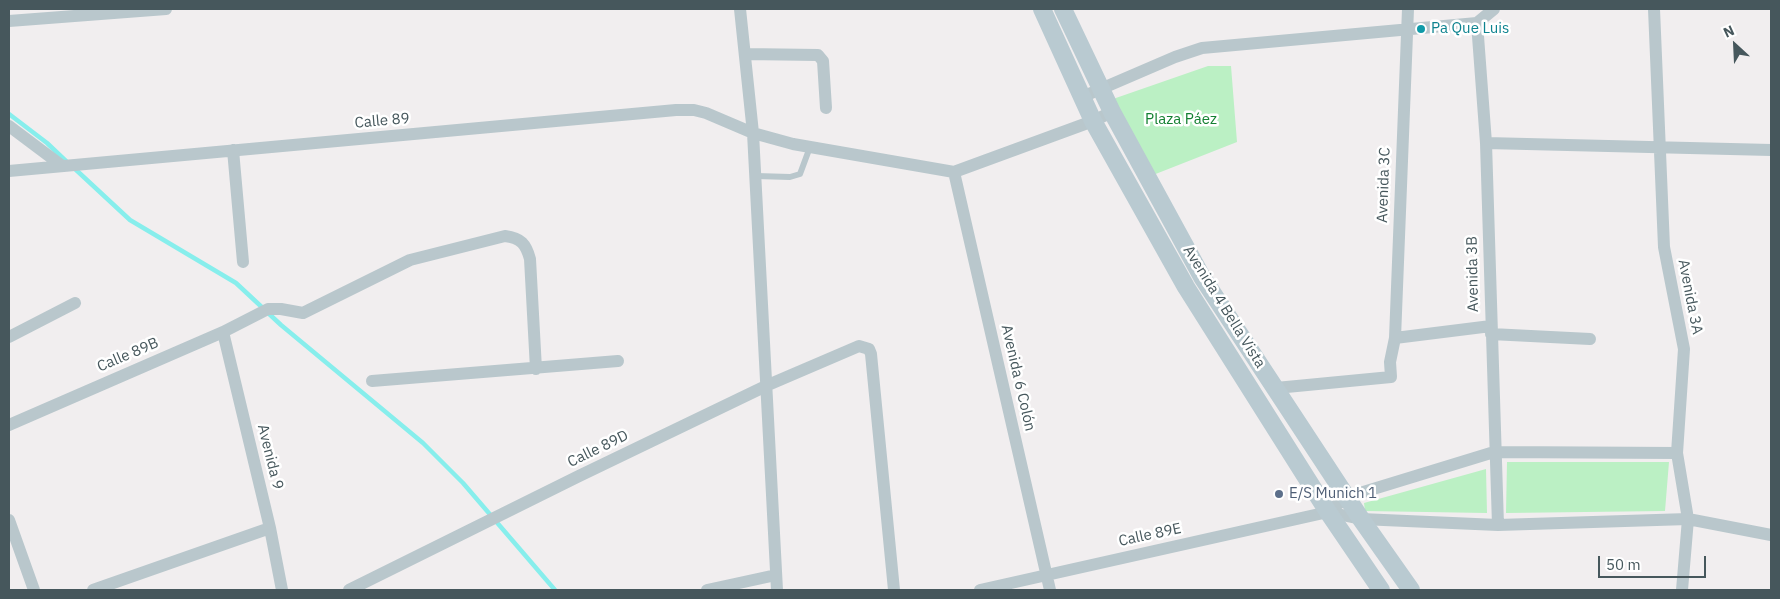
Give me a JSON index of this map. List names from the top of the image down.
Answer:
{
  "streets": {
    "street": [
      "Calle 89",
      "Avenida 3C",
      "Avenida 3B",
      "Avenida 3A",
      "Avenida 4 Bella Vista",
      "Calle 89B",
      "Avenida 6 Colón",
      "Calle 89D",
      "Avenida 9",
      "Calle 89E"
    ]
  },
  "crossings": [
    ["Calle 89", "Avenida 6 Colón"],
    ["Avenida 3C", "Avenida 4 Bella Vista"],
    ["Avenida 4 Bella Vista", "Calle 89E"],
    ["Calle 89B", "Avenida 9"],
    ["Avenida 6 Colón", "Calle 89E"]
  ],
  "parks": ["Plaza Páez"],
  "places": ["Pa Que Luis", "E/S Munich 1"],
  "scale_bar": "50 m",
  "north": "top left"
}
